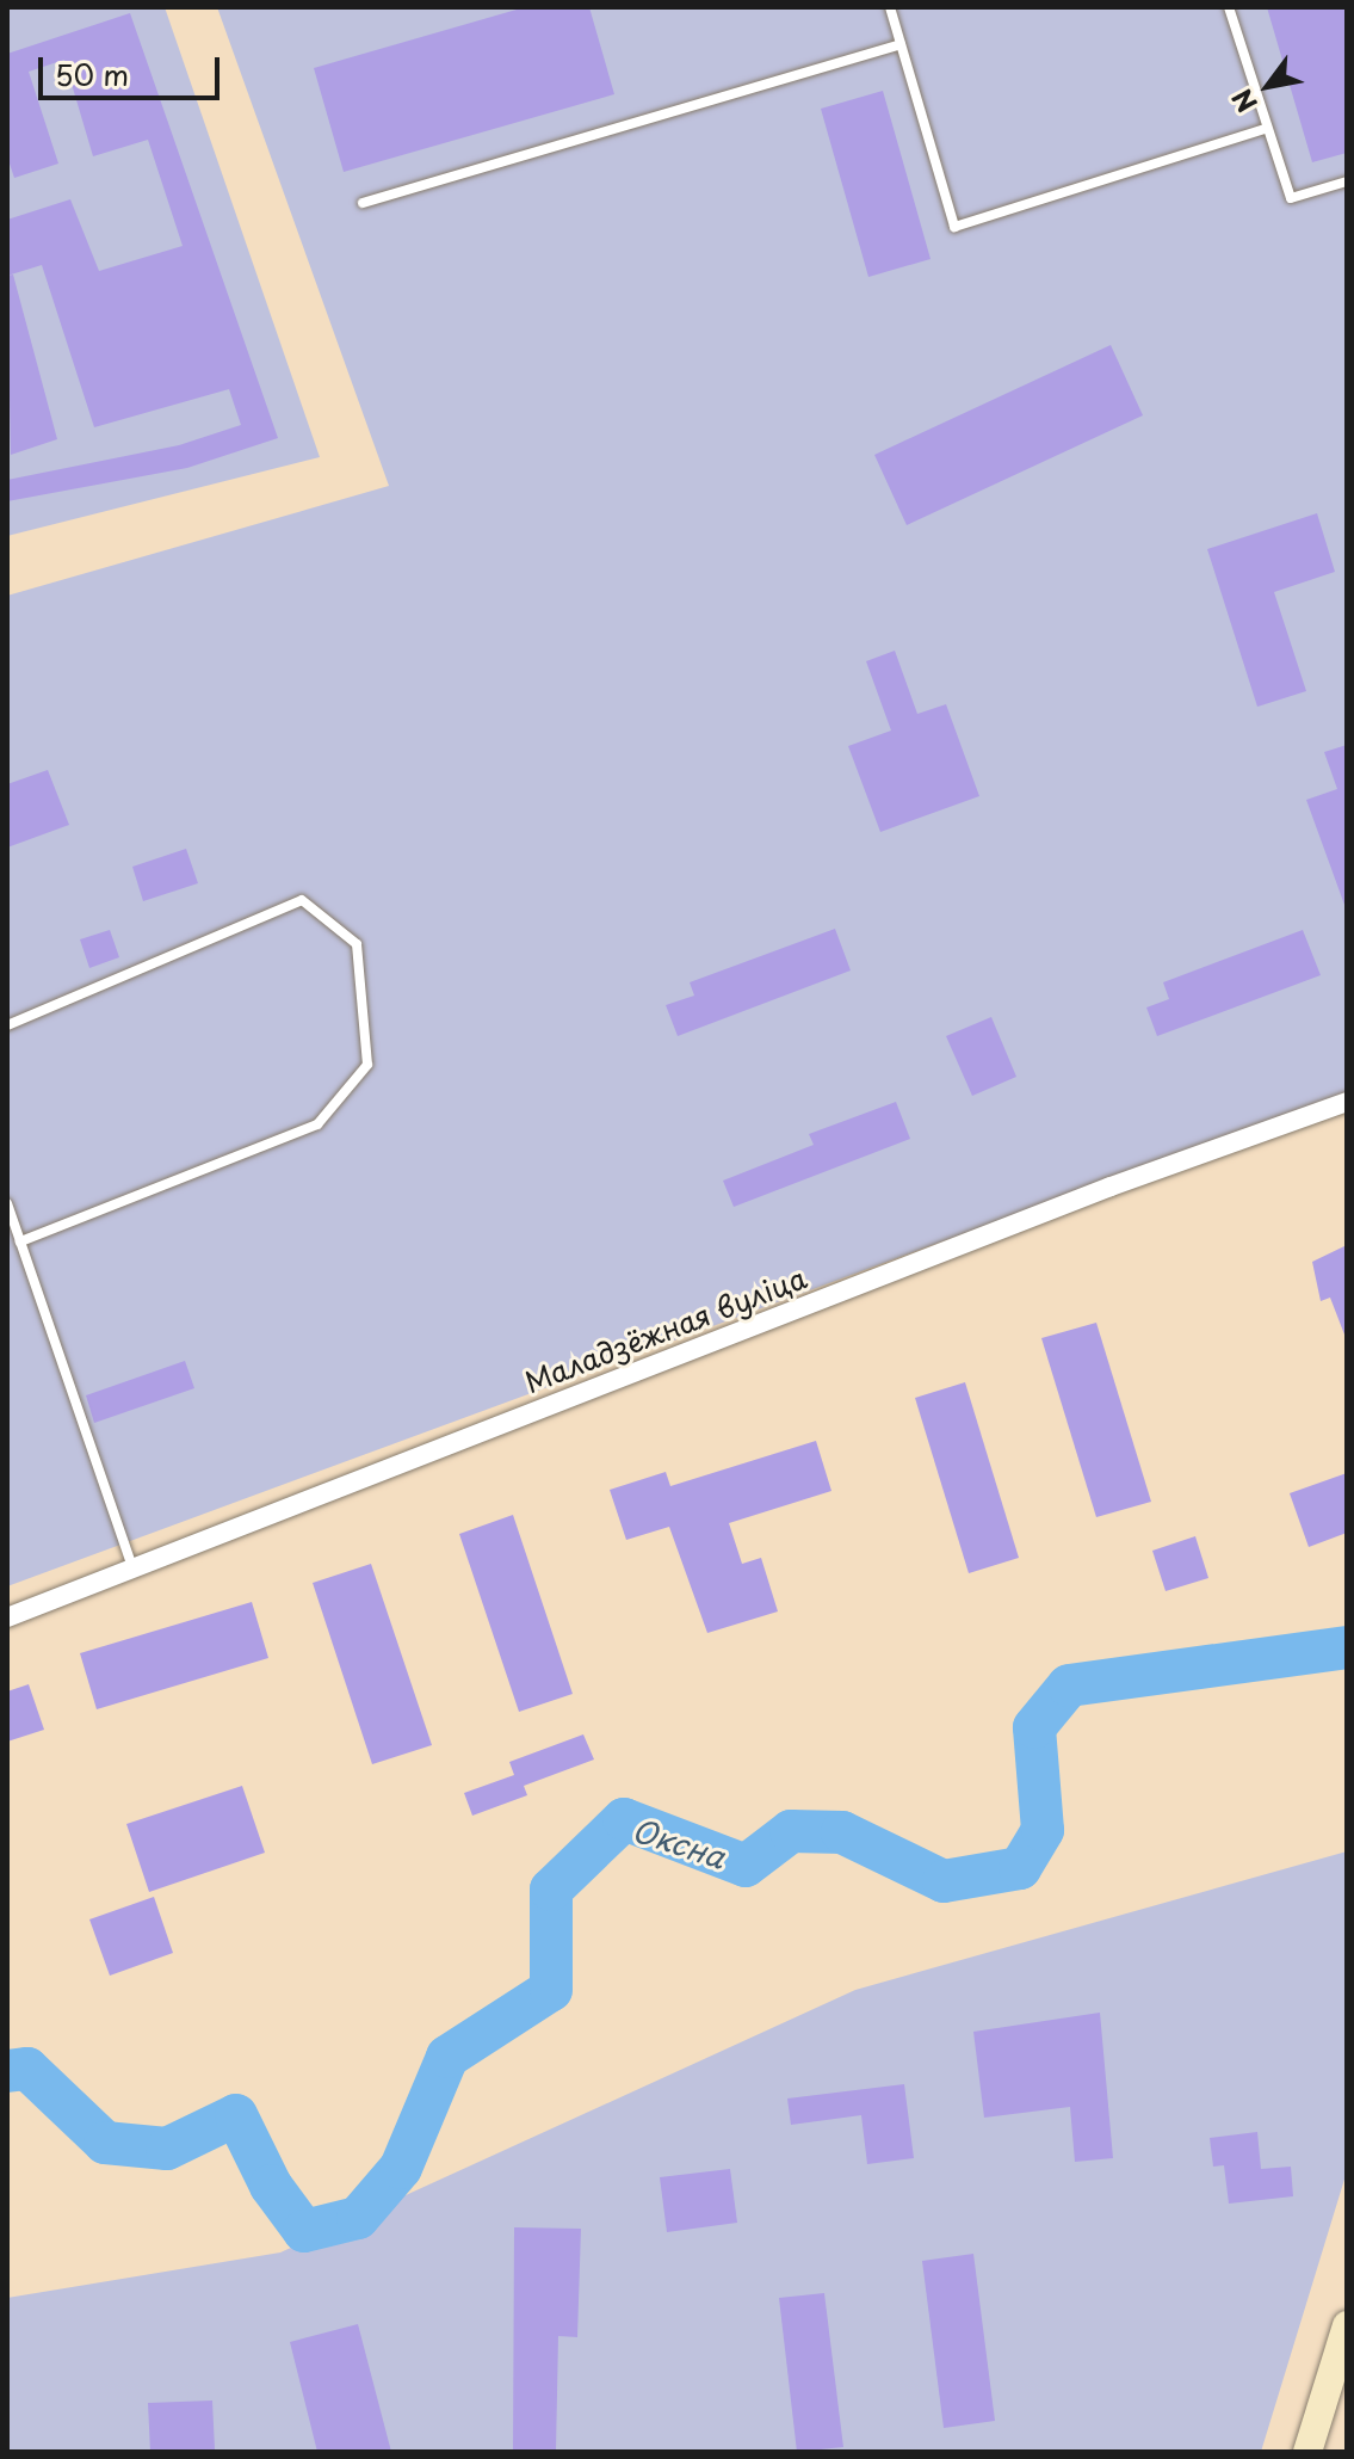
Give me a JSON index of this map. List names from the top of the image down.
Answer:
{
  "streets": {
    "street": ["Маладзёжная вуліца"]
  },
  "water": ["Оксна"],
  "scale_bar": "50 m",
  "north": "bottom left"
}
